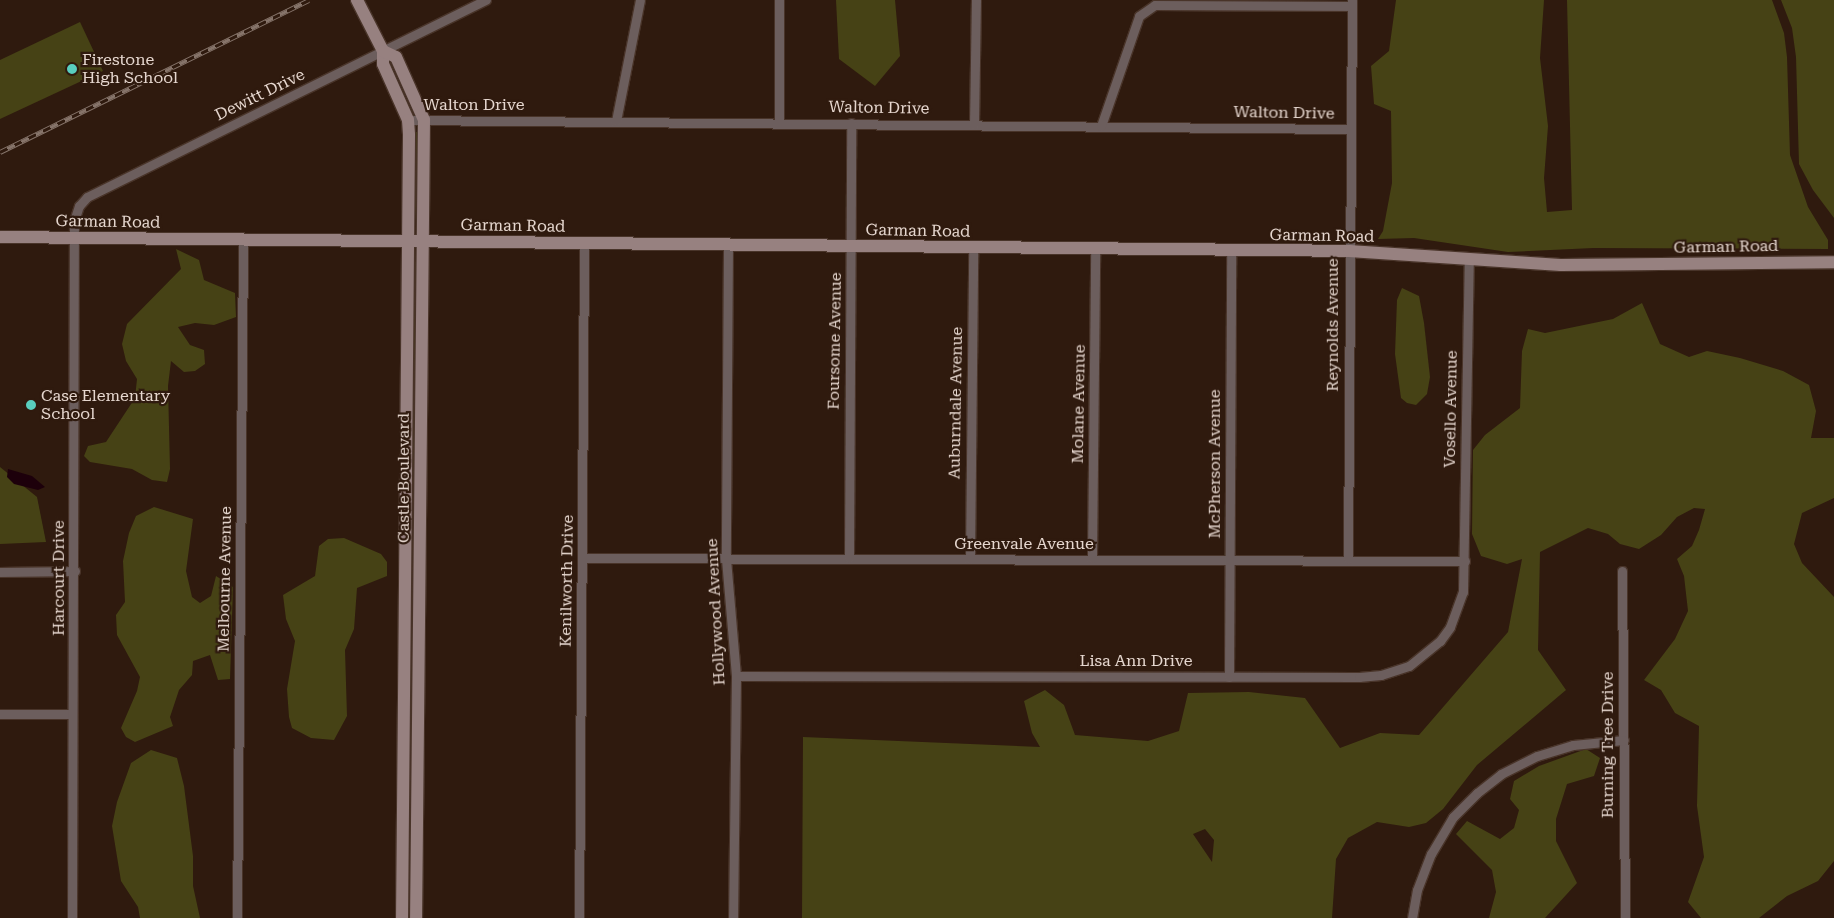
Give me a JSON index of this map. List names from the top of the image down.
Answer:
{
  "streets": {
    "street": [
      "Dewitt Drive",
      "Walton Drive",
      "Garman Road",
      "Reynolds Avenue",
      "Foursome Avenue",
      "Auburndale Avenue",
      "Molane Avenue",
      "Vosello Avenue",
      "McPherson Avenue",
      "Castle Boulevard",
      "Greenvale Avenue",
      "Harcourt Drive",
      "Melbourne Avenue",
      "Kenilworth Drive",
      "Hollywood Avenue",
      "Lisa Ann Drive",
      "Burning Tree Drive"
    ]
  },
  "crossings": [
    ["Dewitt Drive", "Garman Road"],
    ["Dewitt Drive", "Castle Boulevard"],
    ["Dewitt Drive", "Harcourt Drive"],
    ["Walton Drive", "Reynolds Avenue"],
    ["Walton Drive", "Foursome Avenue"],
    ["Walton Drive", "Castle Boulevard"],
    ["Garman Road", "Reynolds Avenue"],
    ["Garman Road", "Foursome Avenue"],
    ["Garman Road", "Auburndale Avenue"],
    ["Garman Road", "Molane Avenue"],
    ["Garman Road", "Vosello Avenue"],
    ["Garman Road", "McPherson Avenue"],
    ["Garman Road", "Castle Boulevard"],
    ["Garman Road", "Harcourt Drive"],
    ["Garman Road", "Melbourne Avenue"],
    ["Garman Road", "Kenilworth Drive"],
    ["Garman Road", "Hollywood Avenue"],
    ["Reynolds Avenue", "Greenvale Avenue"],
    ["Foursome Avenue", "Greenvale Avenue"],
    ["Auburndale Avenue", "Greenvale Avenue"],
    ["Molane Avenue", "Greenvale Avenue"],
    ["Vosello Avenue", "Greenvale Avenue"],
    ["Vosello Avenue", "Lisa Ann Drive"],
    ["McPherson Avenue", "Greenvale Avenue"],
    ["McPherson Avenue", "Lisa Ann Drive"],
    ["Greenvale Avenue", "Kenilworth Drive"],
    ["Greenvale Avenue", "Hollywood Avenue"],
    ["Greenvale Avenue", "Lisa Ann Drive"],
    ["Hollywood Avenue", "Lisa Ann Drive"]
  ],
  "places": ["Firestone High School", "Case Elementary School"]
}
